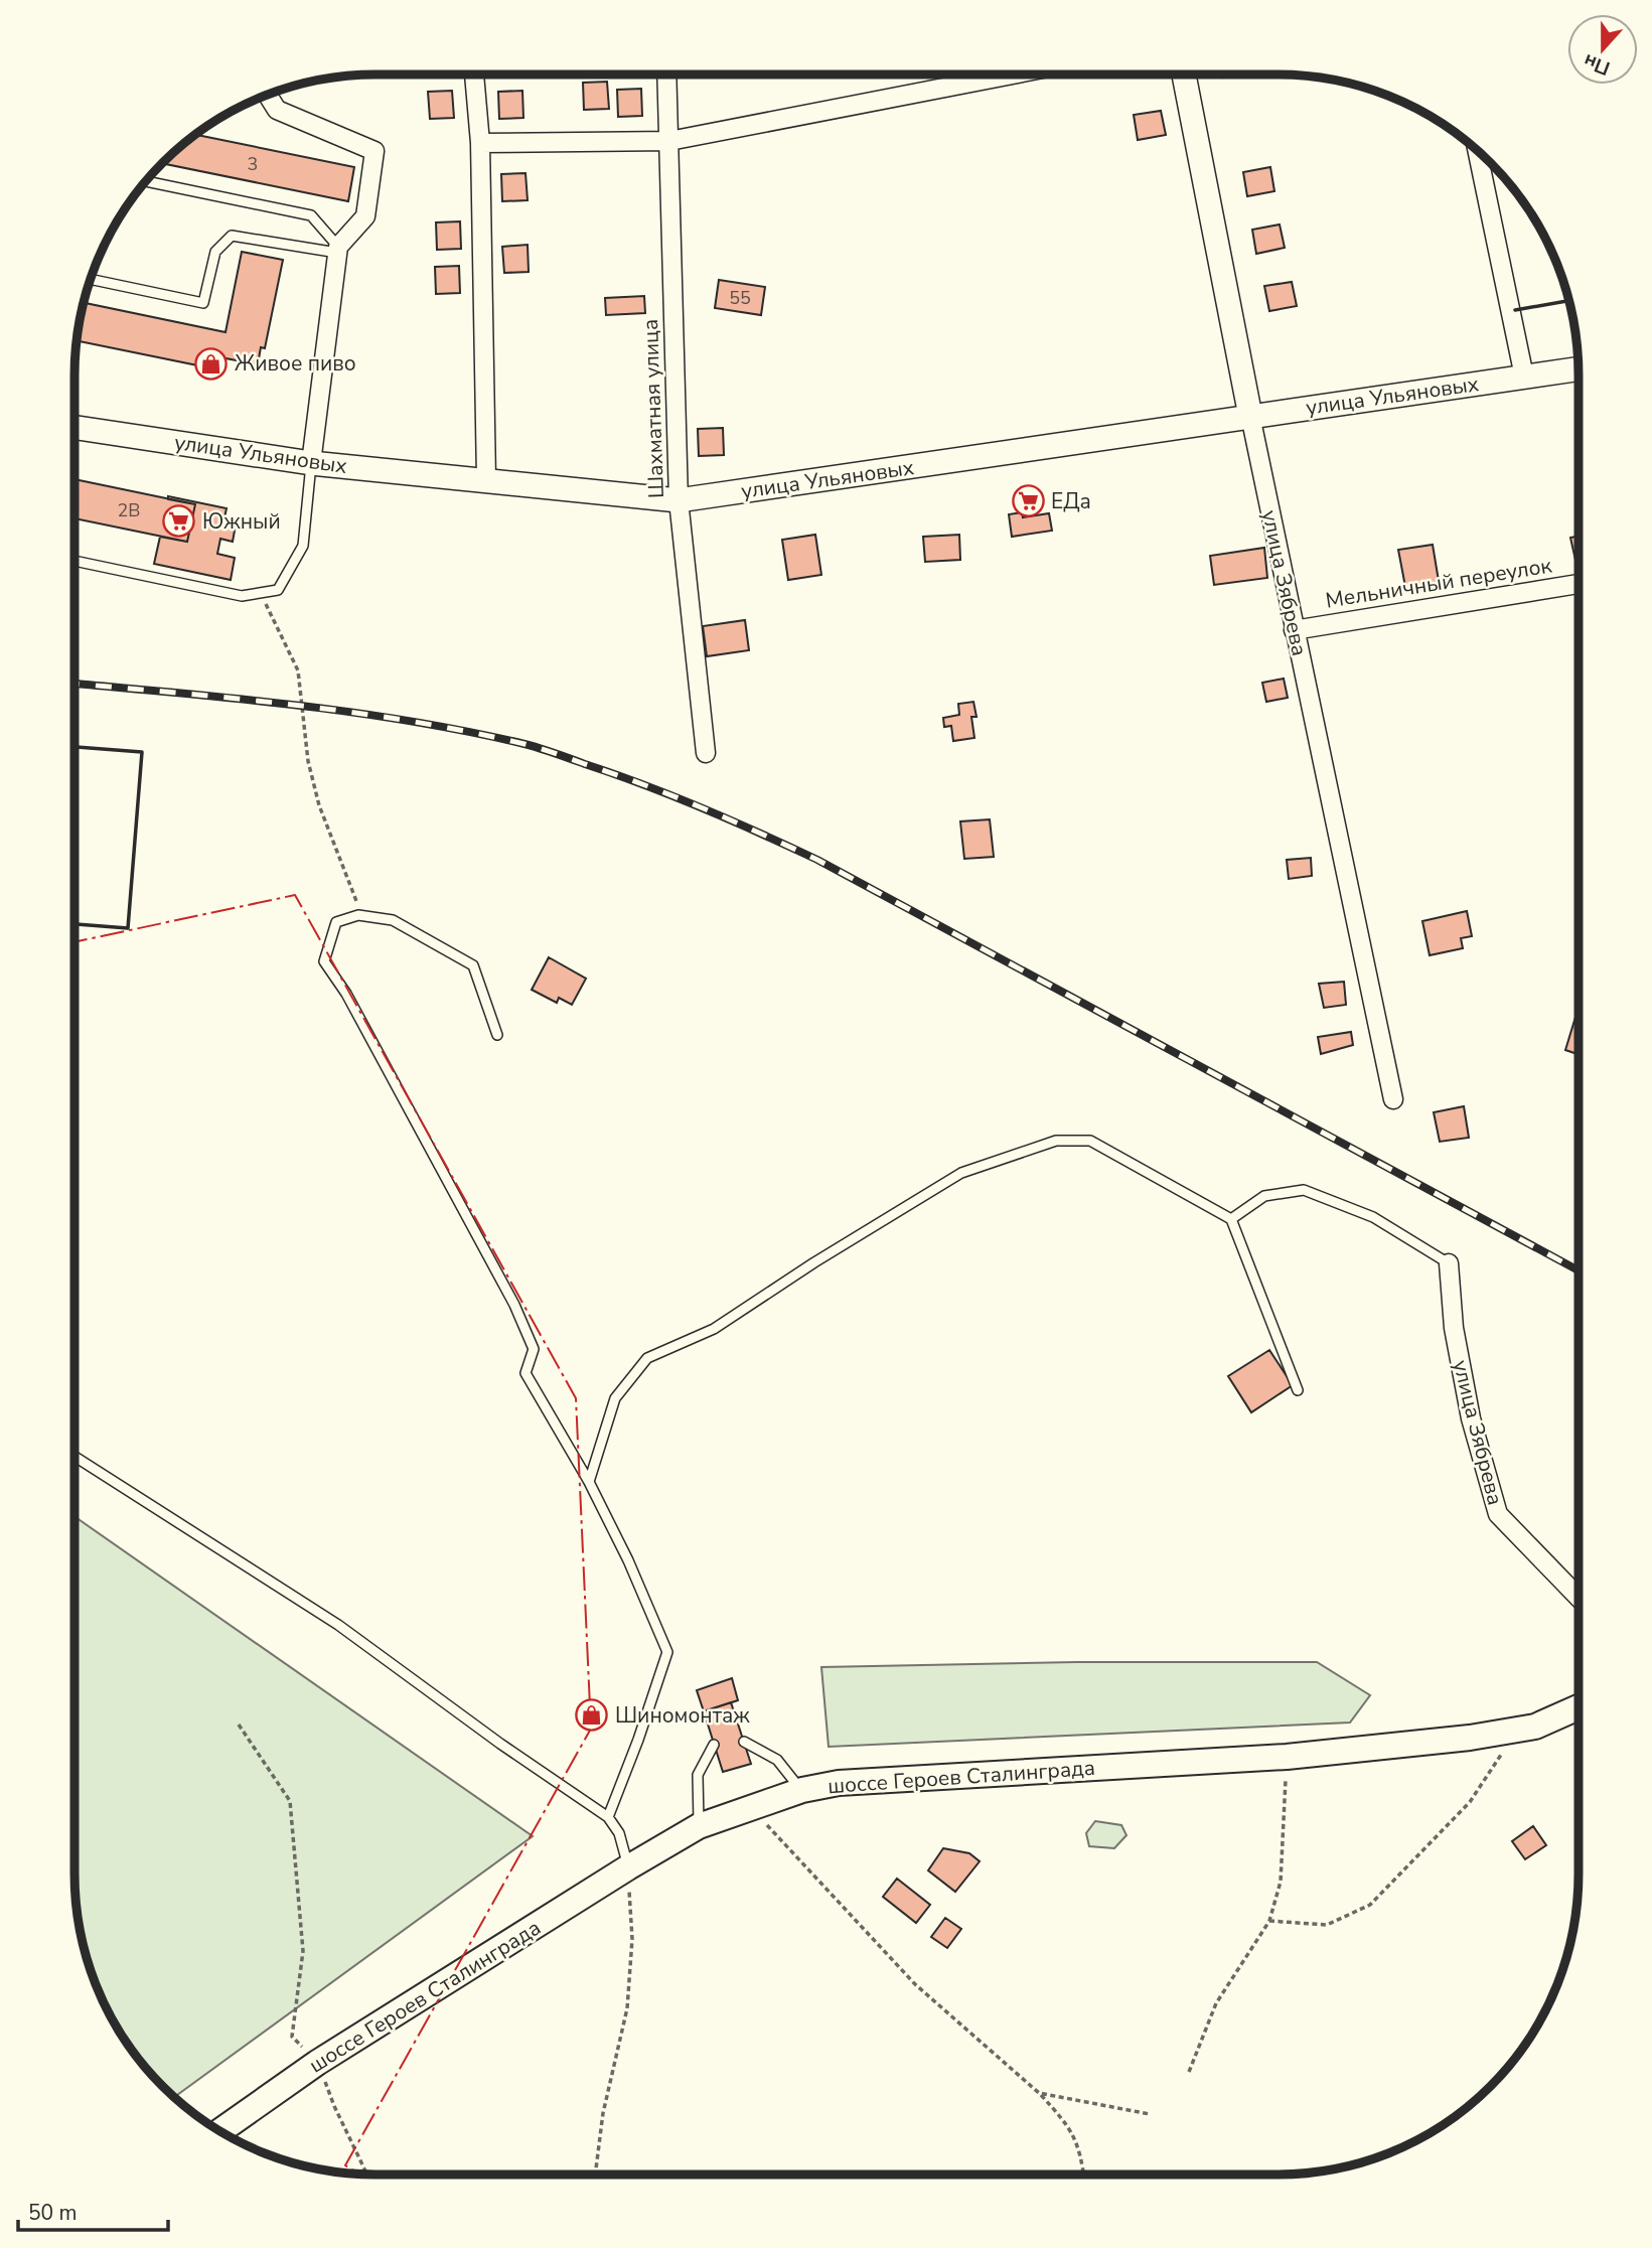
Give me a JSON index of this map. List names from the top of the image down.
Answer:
{
  "streets": {
    "main road": ["шоссе Героев Сталинграда"],
    "street": [
      "улица Ульяновых",
      "Шахматная улица",
      "улица Зябрева",
      "Мельничный переулок"
    ]
  },
  "crossings": [
    ["улица Ульяновых", "Шахматная улица"],
    ["улица Ульяновых", "улица Зябрева"],
    ["улица Зябрева", "Мельничный переулок"]
  ],
  "places": {
    "shop": ["Живое пиво", "Шиномонтаж"],
    "supermarket": ["ЕДа", "Южный"]
  },
  "house_numbers": ["3", "55", "2В"],
  "scale_bar": "50 m",
  "north": "bottom"
}
